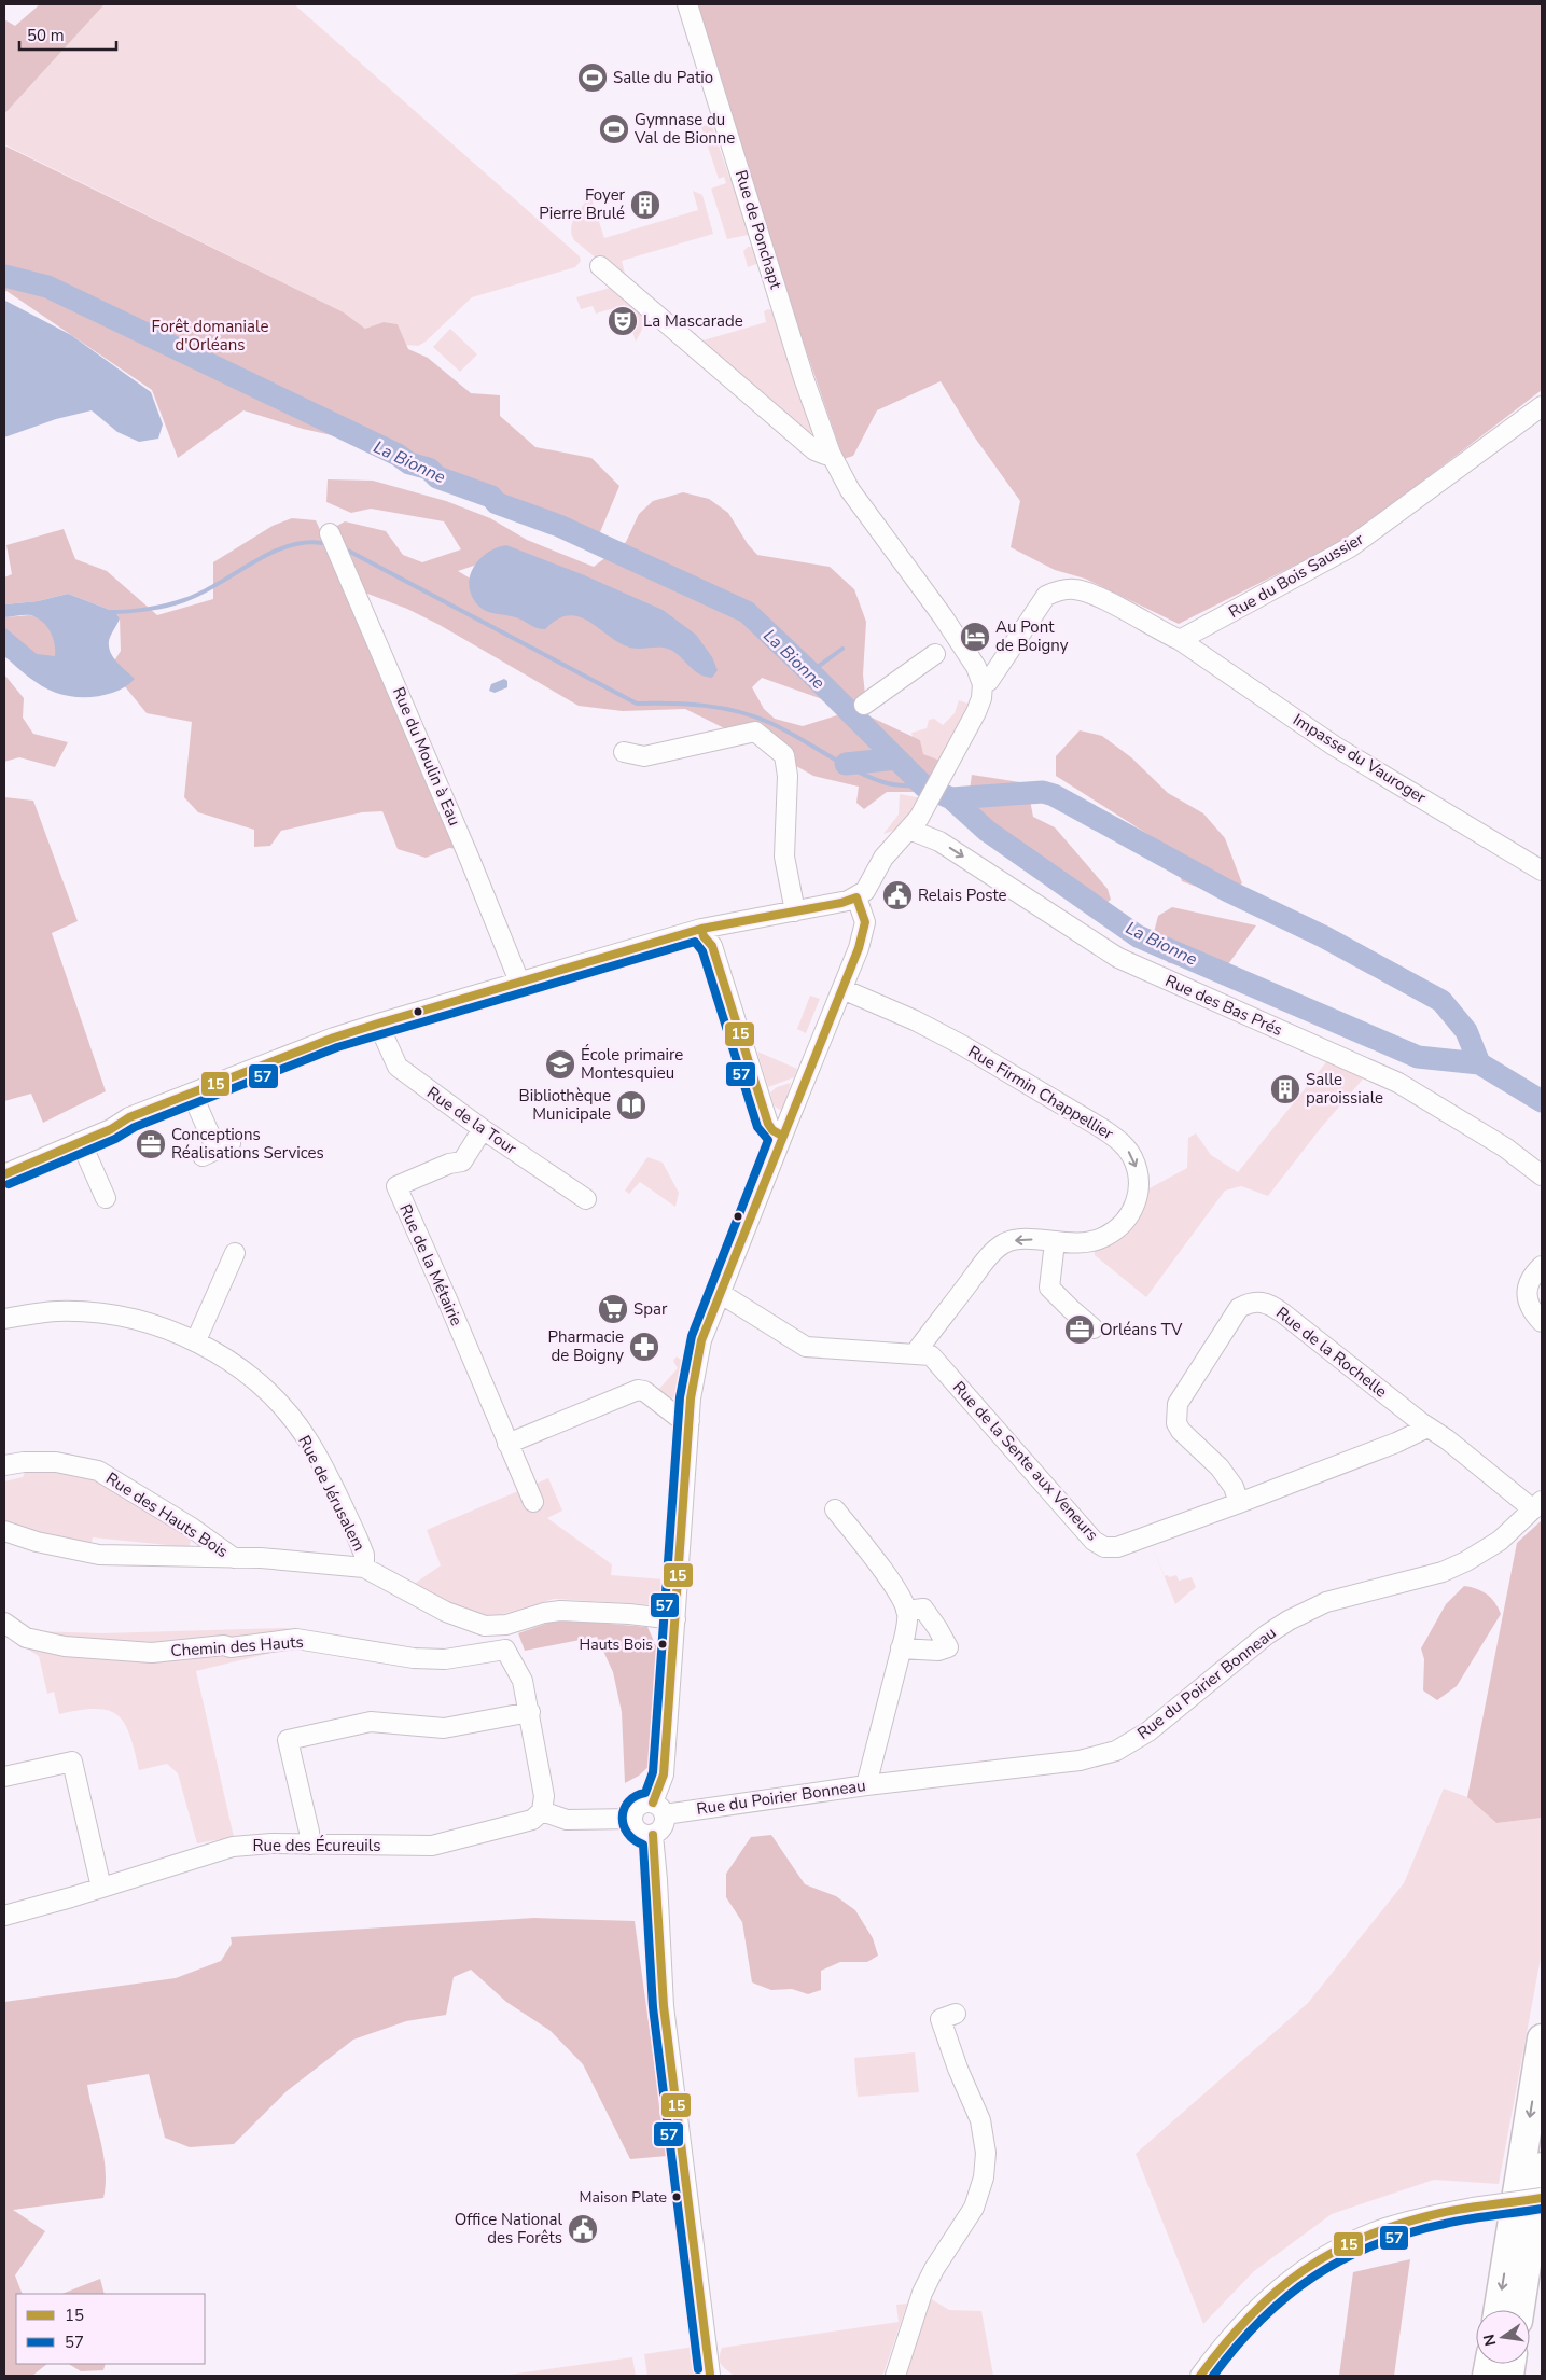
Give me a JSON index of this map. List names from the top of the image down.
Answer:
{
  "streets": {
    "street": [
      "Rue de Ponchapt",
      "Rue du Bois Saussier",
      "Rue du Moulin à Eau",
      "Impasse du Vauroger",
      "Rue des Bas Prés",
      "Rue Firmin Chappellier",
      "Rue de la Tour",
      "Rue de la Métairie",
      "Rue de la Rochelle",
      "Rue de la Sente aux Veneurs",
      "Rue de Jérusalem",
      "Rue des Hauts Bois",
      "Chemin des Hauts",
      "Rue du Poirier Bonneau",
      "Rue des Écureuils"
    ]
  },
  "crossings": [
    ["Rue du Bois Saussier", "Impasse du Vauroger"],
    ["Rue Firmin Chappellier", "Rue de la Sente aux Veneurs"],
    ["Rue de la Tour", "Rue de la Métairie"],
    ["Rue de la Rochelle", "Rue de la Sente aux Veneurs"],
    ["Rue de Jérusalem", "Rue des Hauts Bois"]
  ],
  "one_way": ["Rue des Bas Prés"],
  "water": ["La Bionne"],
  "parks": ["Forêt domaniale d'Orléans"],
  "places": {
    "sports": ["Salle du Patio", "Gymnase du Val de Bionne"],
    "building": ["Foyer Pierre Brulé", "Salle paroissiale"],
    "theatre": ["La Mascarade"],
    "hotel": ["Au Pont de Boigny"],
    "public building": ["Relais Poste", "Office National des Forêts"],
    "school or university": ["École primaire Montesquieu"],
    "library": ["Bibliothèque Municipale"],
    "office": ["Conceptions Réalisations Services", "Orléans TV"],
    "supermarket": ["Spar"],
    "pharmacy": ["Pharmacie de Boigny"],
    "other": ["Hauts Bois", "Maison Plate"]
  },
  "lines": ["transit line 15", "transit line 57"],
  "legend": ["15", "57"],
  "scale_bar": "50 m",
  "north": "left"
}
